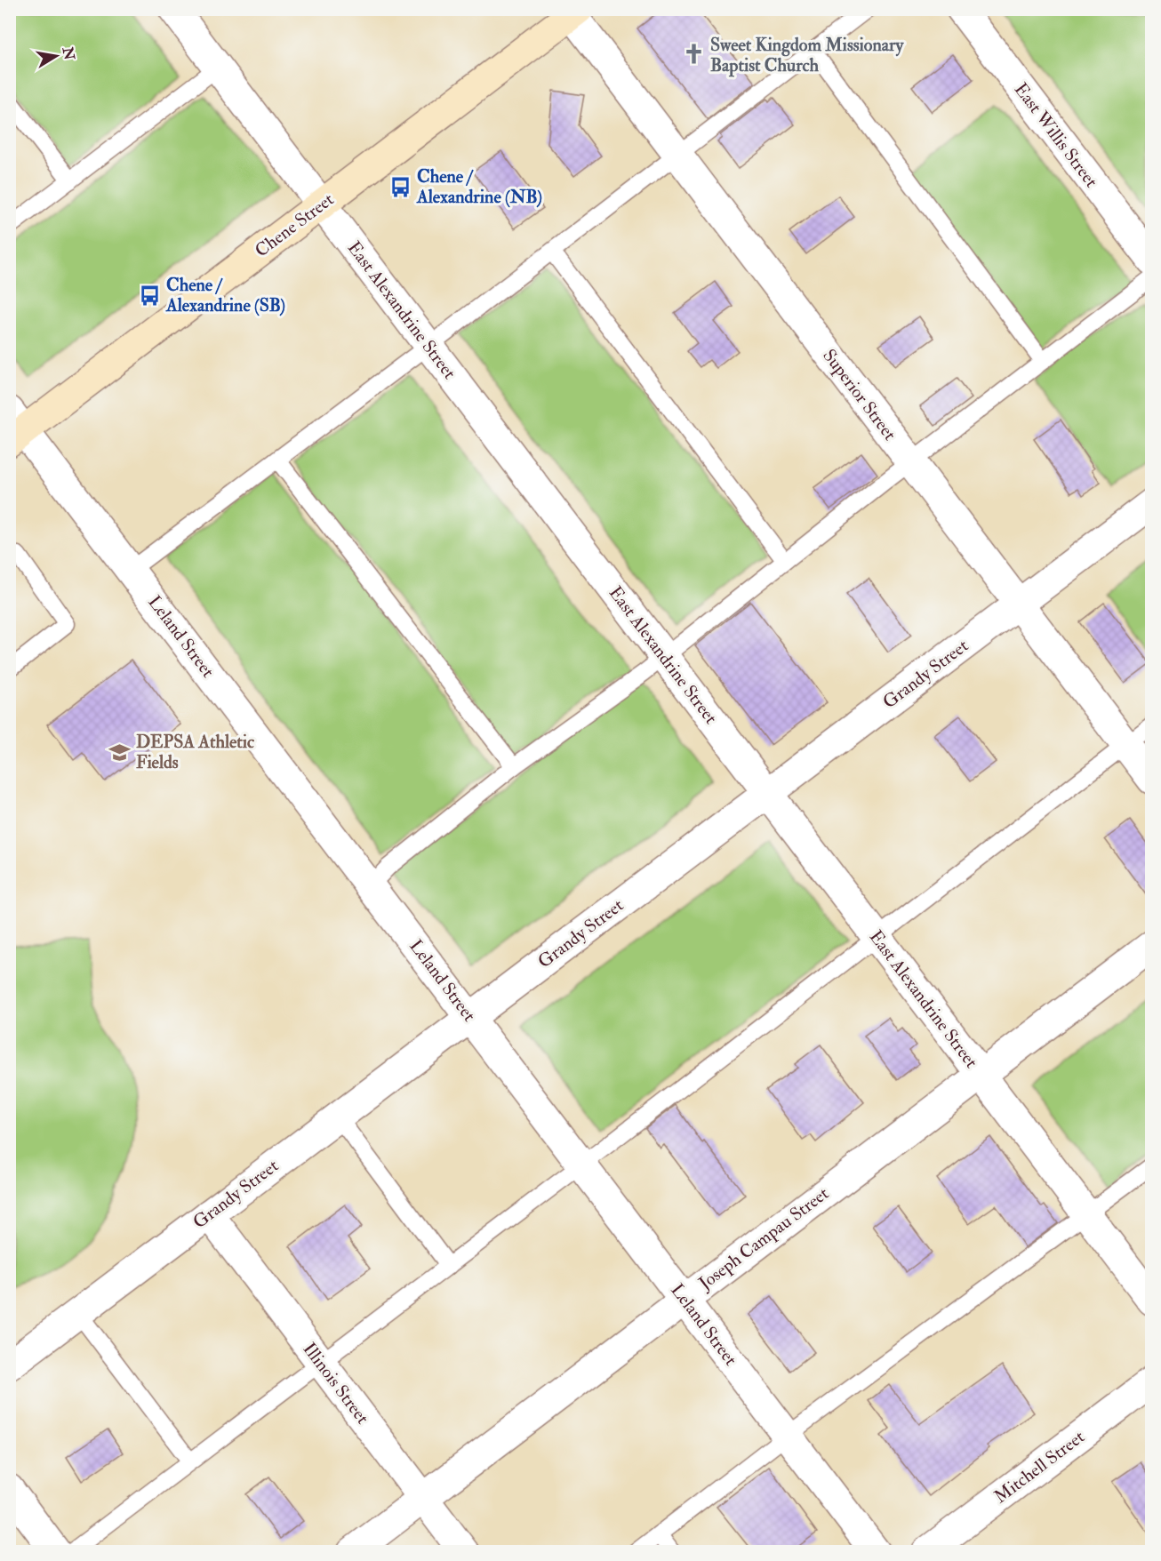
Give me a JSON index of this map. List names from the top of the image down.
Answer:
{
  "streets": {
    "street": [
      "East Willis Street",
      "Chene Street",
      "East Alexandrine Street",
      "Superior Street",
      "Leland Street",
      "Grandy Street",
      "Joseph Campau Street",
      "Illinois Street",
      "Mitchell Street"
    ]
  },
  "crossings": [
    ["Chene Street", "East Alexandrine Street"],
    ["Chene Street", "Superior Street"],
    ["Chene Street", "Leland Street"],
    ["East Alexandrine Street", "Grandy Street"],
    ["East Alexandrine Street", "Joseph Campau Street"],
    ["Superior Street", "Grandy Street"],
    ["Leland Street", "Grandy Street"],
    ["Leland Street", "Joseph Campau Street"],
    ["Grandy Street", "Illinois Street"],
    ["Joseph Campau Street", "Illinois Street"]
  ],
  "places": {
    "church": ["Sweet Kingdom Missionary Baptist Church"],
    "bus stop": ["Chene / Alexandrine (NB)", "Chene / Alexandrine (SB)"],
    "school or university": ["DEPSA Athletic Fields"]
  },
  "north": "right"
}
